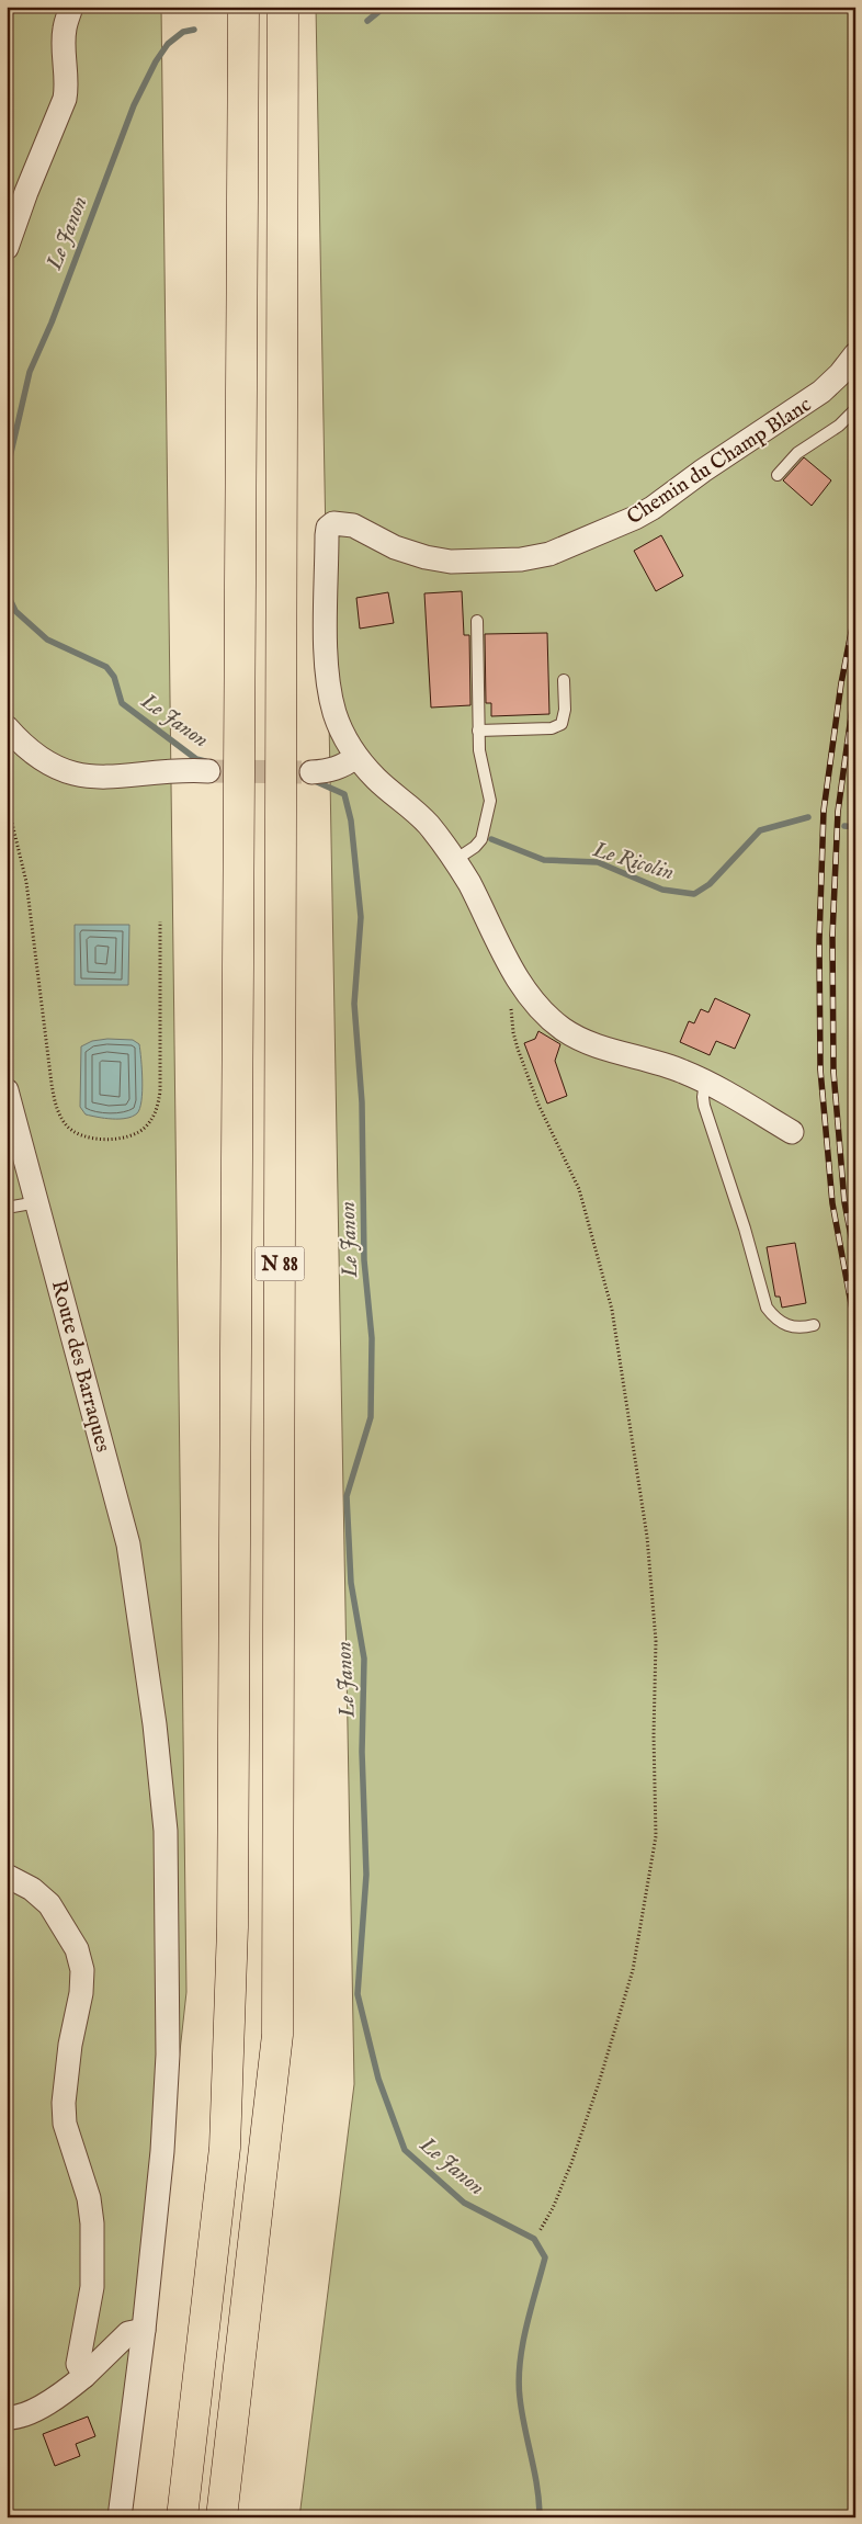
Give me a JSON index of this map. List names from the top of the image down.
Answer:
{
  "streets": {
    "highway": ["N 88"],
    "street": ["Chemin du Champ Blanc", "Route des Barraques"]
  },
  "water": ["Le Janon", "Le Ricolin"]
}
